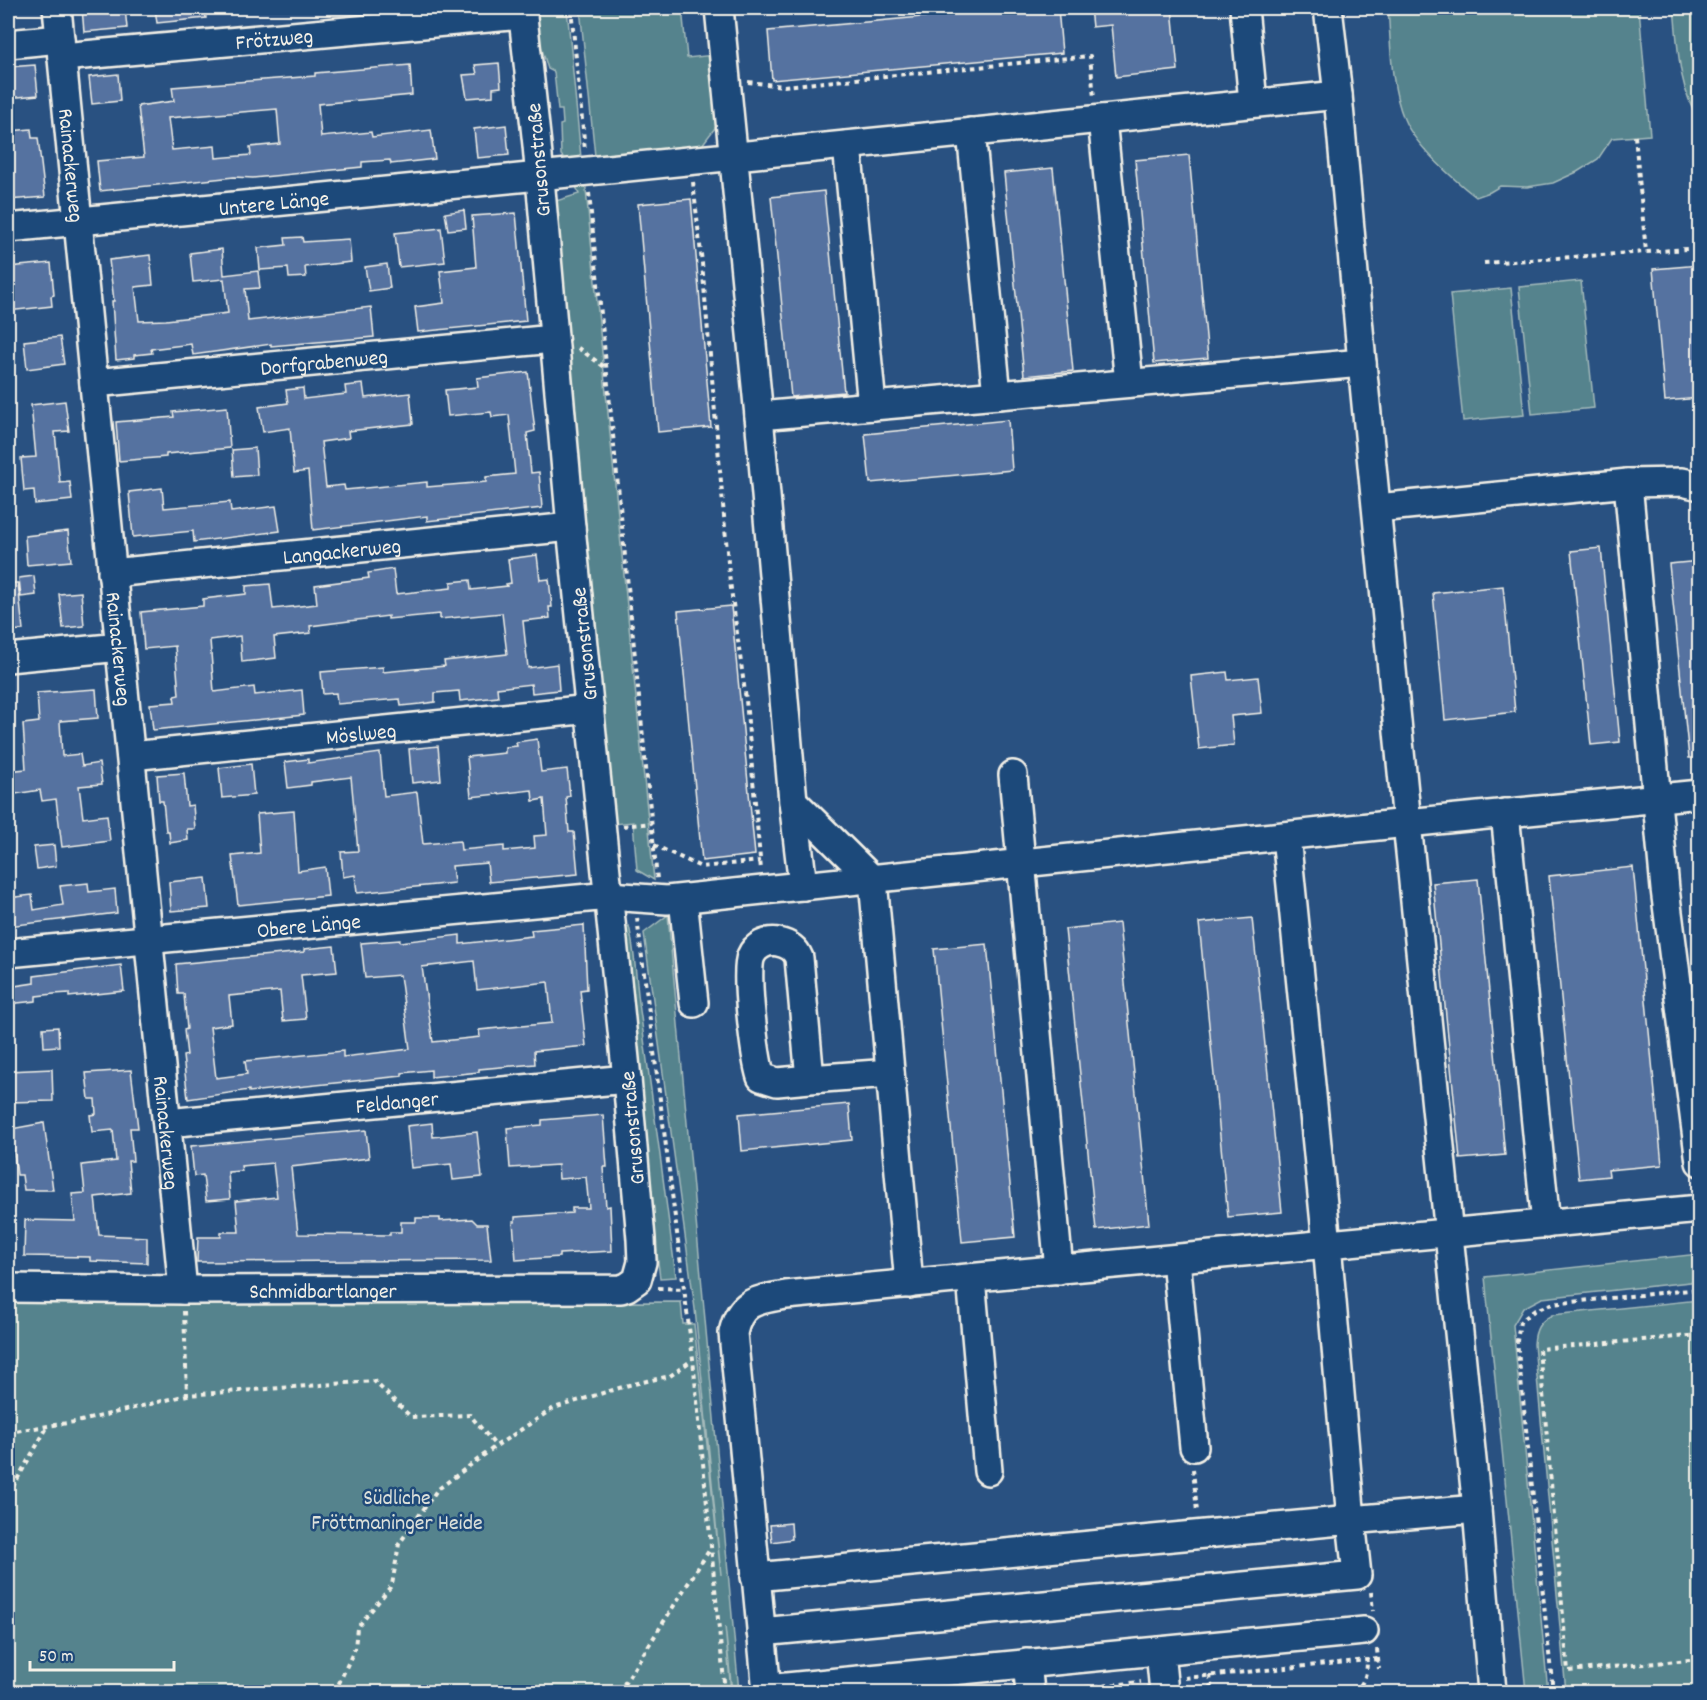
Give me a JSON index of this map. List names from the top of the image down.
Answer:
{
  "streets": {
    "street": [
      "Frötzweg",
      "Grusonstraße",
      "Rainackerweg",
      "Untere Länge",
      "Dorfgrabenweg",
      "Langackerweg",
      "Möslweg",
      "Obere Länge",
      "Feldanger",
      "Schmidbartlanger"
    ]
  },
  "crossings": [
    ["Frötzweg", "Grusonstraße"],
    ["Frötzweg", "Rainackerweg"],
    ["Grusonstraße", "Untere Länge"],
    ["Grusonstraße", "Dorfgrabenweg"],
    ["Grusonstraße", "Langackerweg"],
    ["Grusonstraße", "Möslweg"],
    ["Grusonstraße", "Obere Länge"],
    ["Grusonstraße", "Feldanger"],
    ["Grusonstraße", "Schmidbartlanger"],
    ["Rainackerweg", "Untere Länge"],
    ["Rainackerweg", "Dorfgrabenweg"],
    ["Rainackerweg", "Langackerweg"],
    ["Rainackerweg", "Möslweg"],
    ["Rainackerweg", "Obere Länge"],
    ["Rainackerweg", "Feldanger"],
    ["Rainackerweg", "Schmidbartlanger"]
  ],
  "parks": ["Südliche Fröttmaninger Heide"],
  "scale_bar": "50 m"
}
